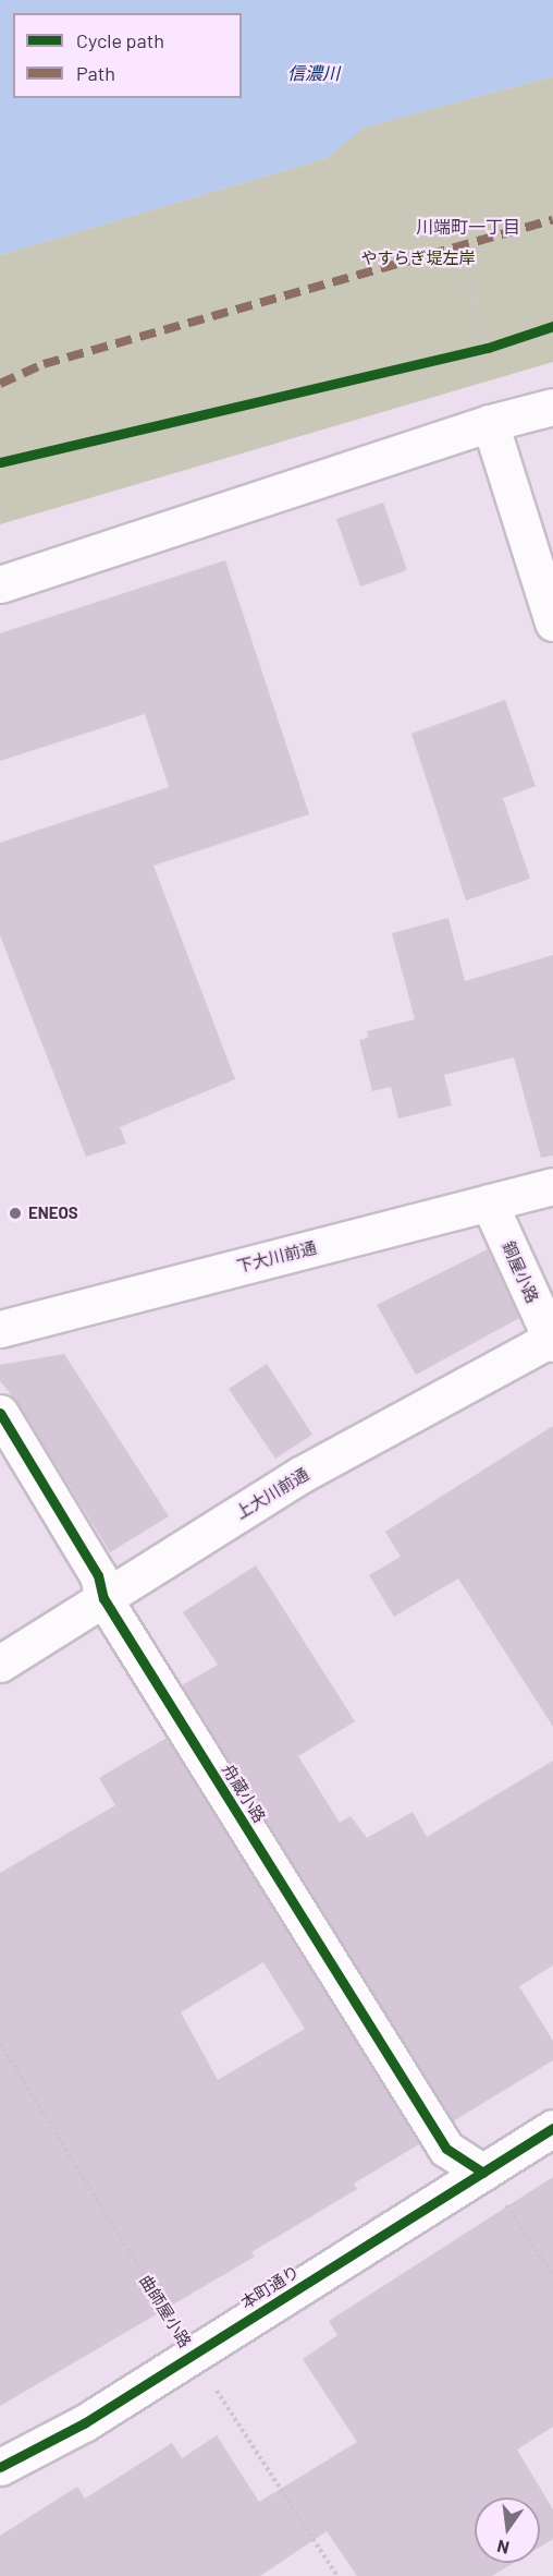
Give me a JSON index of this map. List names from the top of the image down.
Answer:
{
  "streets": {
    "street": [
      "下大川前通",
      "銅屋小路",
      "上大川前通",
      "舟蔵小路",
      "本町通り"
    ],
    "cycle path": ["曲師屋小路"]
  },
  "crossings": [
    ["下大川前通", "銅屋小路"],
    ["銅屋小路", "上大川前通"],
    ["上大川前通", "舟蔵小路"],
    ["舟蔵小路", "本町通り"],
    ["本町通り", "曲師屋小路"]
  ],
  "districts": ["川端町一丁目"],
  "water": ["信濃川"],
  "parks": ["やすらぎ堤左岸"],
  "places": ["ENEOS"],
  "legend": ["Cycle path", "Path"],
  "north": "bottom"
}
